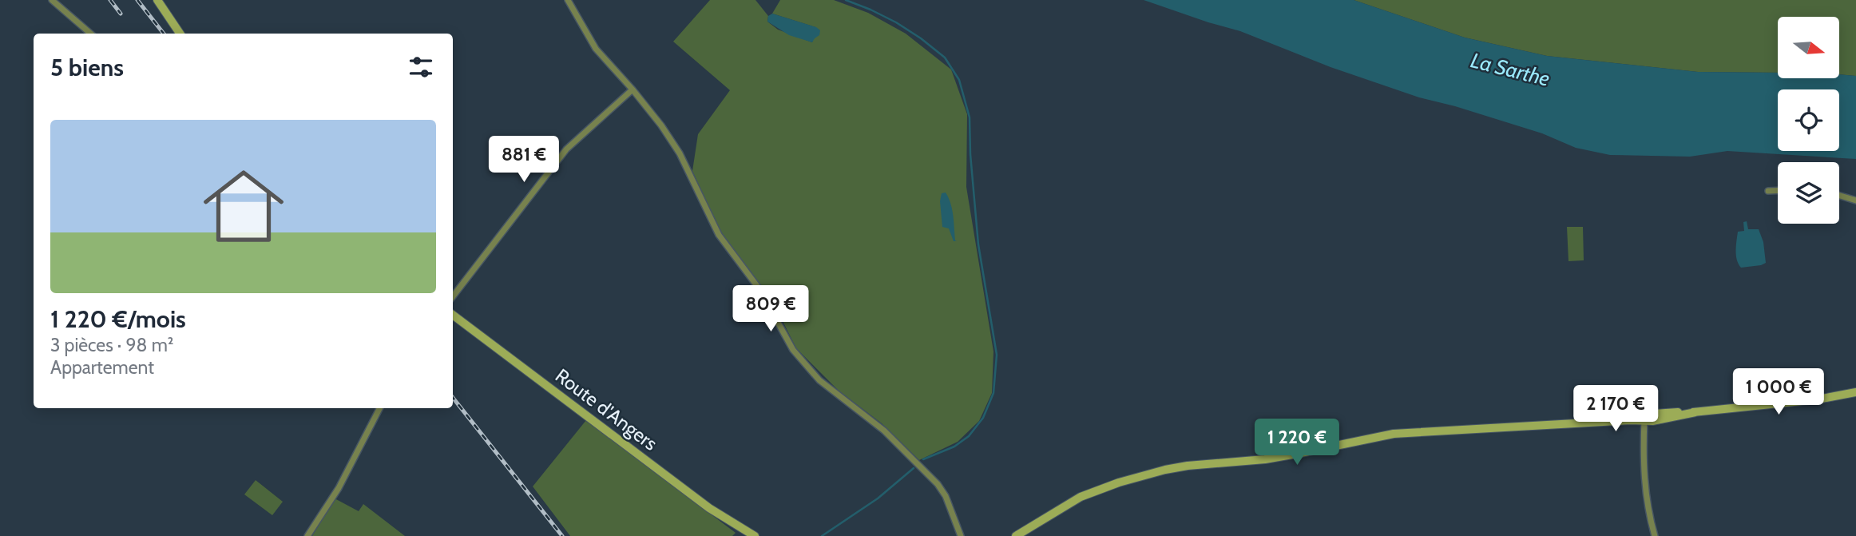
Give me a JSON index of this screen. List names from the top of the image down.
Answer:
{
  "streets": {
    "street": ["Route d'Angers"]
  },
  "water": ["La Sarthe"],
  "north": "right",
  "page": {
    "heading": "5 biens",
    "list": [
      {
        "name": "1 220 €/mois",
        "note": "3 pièces · 98 m² · Appartement"
      }
    ],
    "price": [
      "881 €",
      "809 €",
      "1 000 €",
      "2 170 €",
      "1 220 €"
    ]
  }
}
